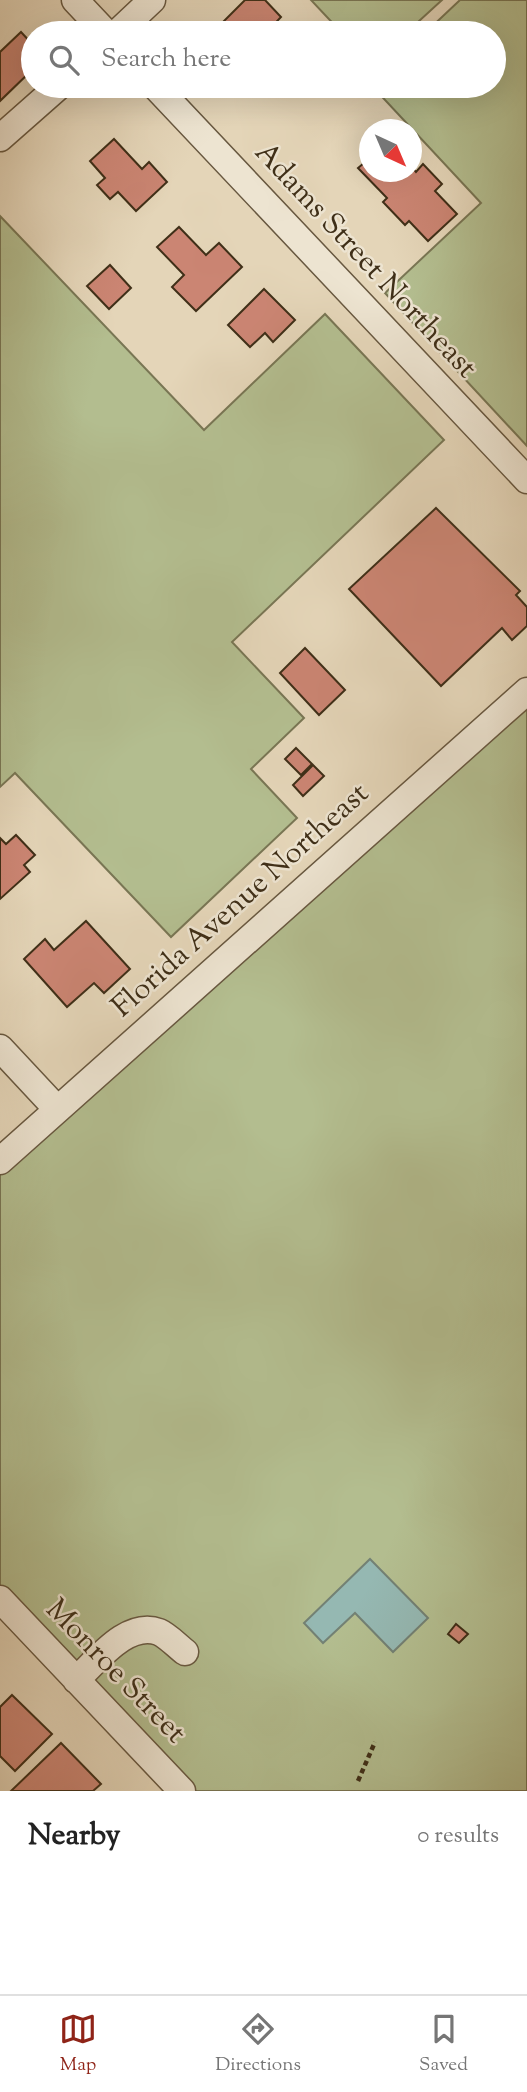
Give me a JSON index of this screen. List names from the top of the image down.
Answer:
{
  "streets": {
    "street": ["Adams Street Northeast", "Florida Avenue Northeast", "Monroe Street"]
  },
  "north": "bottom right",
  "page": {
    "search": "Search here",
    "heading": ["Nearby", "0 results"],
    "nav": ["Map", "Directions", "Saved"]
  }
}
